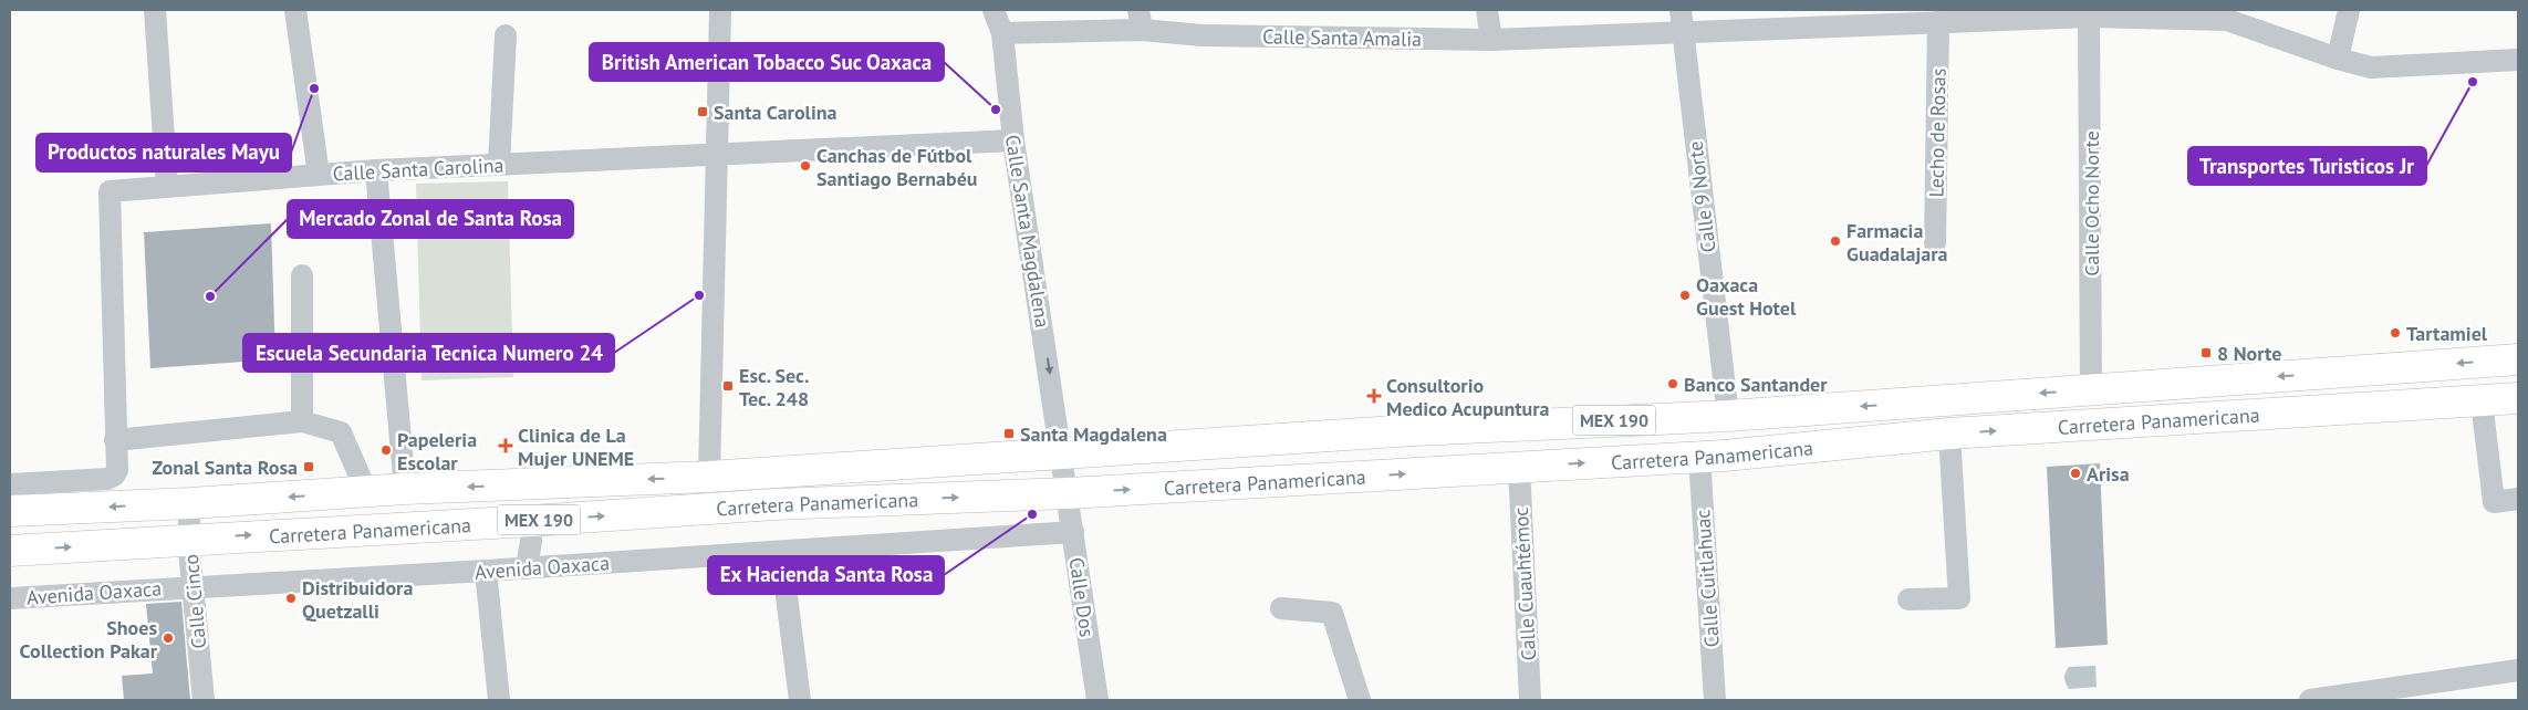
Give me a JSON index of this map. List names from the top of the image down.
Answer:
{
  "streets": {
    "highway": ["MEX 190", "Carretera Panamericana"],
    "street": [
      "Calle Santa Amalia",
      "Lecho de Rosas",
      "Calle Santa Carolina",
      "Calle 9 Norte",
      "Calle Ocho Norte",
      "Calle Santa Magdalena",
      "Avenida Oaxaca",
      "Calle Cuitlahuac",
      "Calle Cuauhtémoc",
      "Calle Dos",
      "Calle Cinco"
    ]
  },
  "crossings": [
    ["Calle Santa Amalia", "Lecho de Rosas"],
    ["Calle Santa Amalia", "Calle 9 Norte"],
    ["Calle Santa Amalia", "Calle Ocho Norte"],
    ["Calle Santa Amalia", "Calle Santa Magdalena"],
    ["Calle Santa Carolina", "Calle Santa Magdalena"],
    ["Calle 9 Norte", "Carretera Panamericana"],
    ["Calle Ocho Norte", "Carretera Panamericana"],
    ["Calle Santa Magdalena", "Carretera Panamericana"],
    ["Calle Santa Magdalena", "Calle Dos"],
    ["Carretera Panamericana", "Calle Cuitlahuac"],
    ["Carretera Panamericana", "Calle Cuauhtémoc"],
    ["Carretera Panamericana", "Calle Dos"],
    ["Carretera Panamericana", "Calle Cinco"],
    ["Avenida Oaxaca", "Calle Dos"],
    ["Avenida Oaxaca", "Calle Cinco"]
  ],
  "one_way": ["Calle Santa Magdalena"],
  "places": {
    "other": [
      "Transportes Turisticos Jr",
      "Productos naturales Mayu",
      "British American Tobacco Suc Oaxaca",
      "Canchas de Fútbol Santiago Bernabéu",
      "Farmacia Guadalajara",
      "Escuela Secundaria Tecnica Numero 24",
      "Oaxaca Guest Hotel",
      "Mercado Zonal de Santa Rosa",
      "Tartamiel",
      "Banco Santander",
      "Papeleria Escolar",
      "Arisa",
      "Ex Hacienda Santa Rosa",
      "Distribuidora Quetzalli",
      "Shoes Collection Pakar"
    ],
    "transit": [
      "Santa Carolina",
      "8 Norte",
      "Esc. Sec. Tec. 248",
      "Santa Magdalena",
      "Zonal Santa Rosa"
    ],
    "health": ["Consultorio Medico Acupuntura", "Clinica de La Mujer UNEME"]
  }
}
